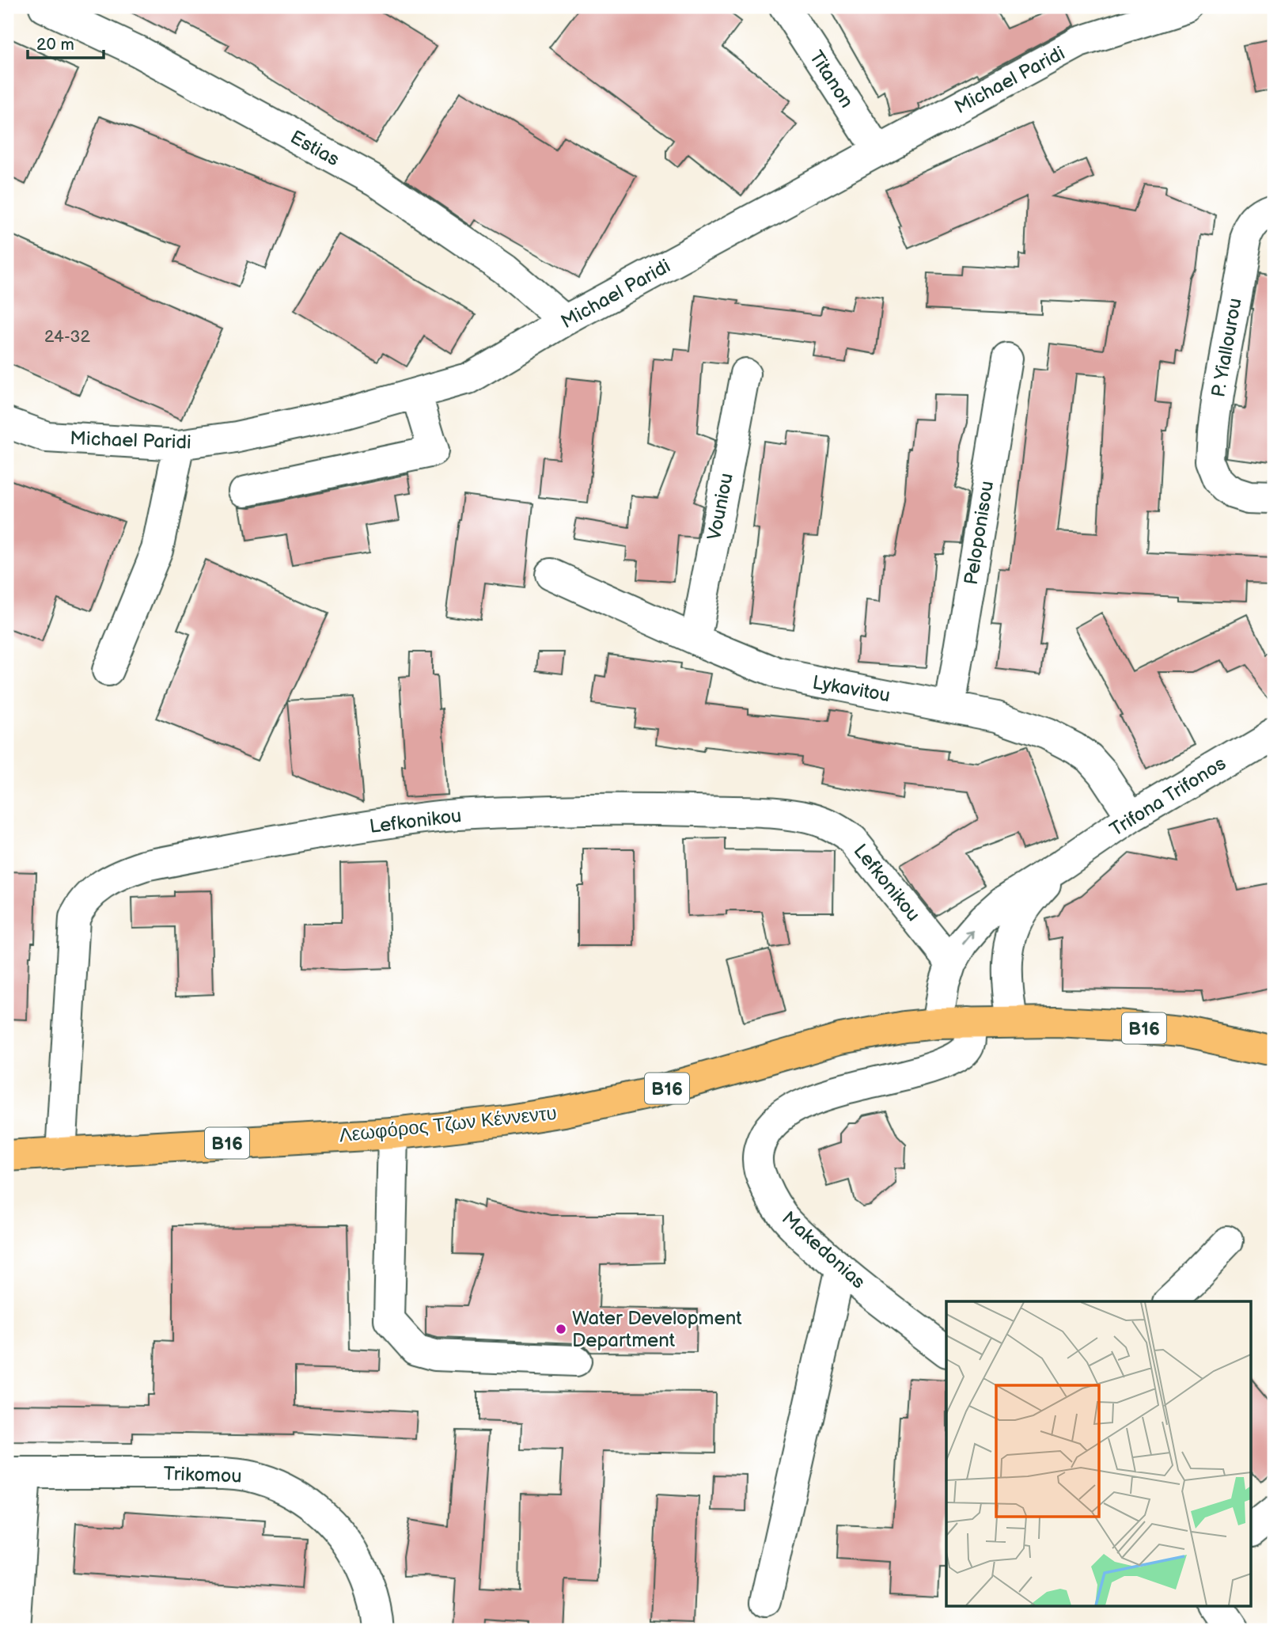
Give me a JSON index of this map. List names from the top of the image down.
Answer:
{
  "streets": {
    "main road": ["B16", "Λεωφόρος Τζων Κέννεντυ"],
    "street": [
      "Titanon",
      "Michael Paridi",
      "Estias",
      "P. Yiallourou",
      "Vouniou",
      "Peloponisou",
      "Lykavitou",
      "Trifona Trifonos",
      "Lefkonikou",
      "Makedonias",
      "Trikomou"
    ]
  },
  "crossings": [
    ["Titanon", "Michael Paridi"],
    ["Michael Paridi", "Estias"],
    ["Vouniou", "Lykavitou"],
    ["Peloponisou", "Lykavitou"],
    ["Lykavitou", "Trifona Trifonos"],
    ["Trifona Trifonos", "Lefkonikou"],
    ["Trifona Trifonos", "Λεωφόρος Τζων Κέννεντυ"],
    ["Lefkonikou", "Λεωφόρος Τζων Κέννεντυ"],
    ["Λεωφόρος Τζων Κέννεντυ", "Makedonias"]
  ],
  "places": ["Water Development Department"],
  "house_numbers": ["24-32"],
  "scale_bar": "20 m"
}
